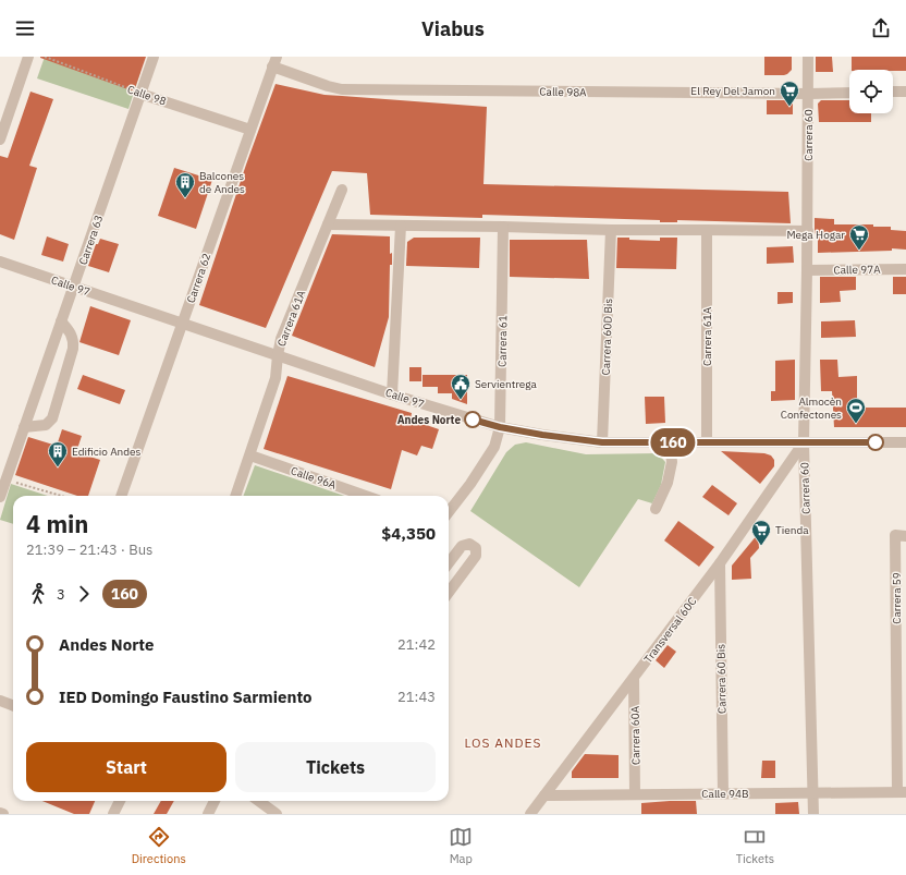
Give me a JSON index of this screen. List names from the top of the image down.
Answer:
{
  "streets": {
    "street": [
      "Calle 98A",
      "Calle 98",
      "Carrera 60",
      "Carrera 63",
      "Calle 97A",
      "Carrera 62",
      "Calle 97",
      "Carrera 61A",
      "Carrera 60D Bis",
      "Carrera 61",
      "Calle 96A",
      "Carrera 59",
      "Transversal 60C",
      "Carrera 60 Bis",
      "Carrera 60A",
      "Calle 94B"
    ]
  },
  "crossings": [
    ["Calle 98A", "Carrera 60"],
    ["Calle 98A", "Carrera 62"],
    ["Calle 98", "Carrera 63"],
    ["Calle 98", "Carrera 62"],
    ["Carrera 60", "Calle 97A"],
    ["Carrera 60", "Calle 97"],
    ["Carrera 60", "Transversal 60C"],
    ["Carrera 60", "Calle 94B"],
    ["Carrera 63", "Calle 97"],
    ["Carrera 62", "Calle 97"],
    ["Calle 97", "Carrera 61A"],
    ["Calle 97", "Carrera 60D Bis"],
    ["Calle 97", "Carrera 61"],
    ["Calle 97", "Transversal 60C"],
    ["Carrera 61A", "Calle 96A"],
    ["Carrera 59", "Calle 94B"],
    ["Transversal 60C", "Carrera 60 Bis"],
    ["Transversal 60C", "Carrera 60A"],
    ["Transversal 60C", "Calle 94B"],
    ["Carrera 60 Bis", "Calle 94B"],
    ["Carrera 60A", "Calle 94B"]
  ],
  "districts": ["LOS ANDES"],
  "places": {
    "supermarket": ["El Rey Del Jamon", "Mega Hogar", "Tienda"],
    "building": ["Balcones de Andes", "Edificio Andes"],
    "public building": ["Servientrega"],
    "other": ["Andes Norte"],
    "sports": ["Almocèn Confectones"]
  },
  "lines": ["bus line 160"],
  "page": {
    "header": "Viabus",
    "on_map": "160",
    "heading": ["4 min", "21:39 – 21:43 · Bus", "$4,350"],
    "legs": ["3", "160"],
    "list": [
      {
        "name": "Andes Norte",
        "value": "21:42"
      },
      {
        "name": "IED Domingo Faustino Sarmiento",
        "value": "21:43"
      }
    ],
    "buttons": ["Start", "Tickets"],
    "tabs": ["Directions", "Map", "Tickets"]
  }
}
